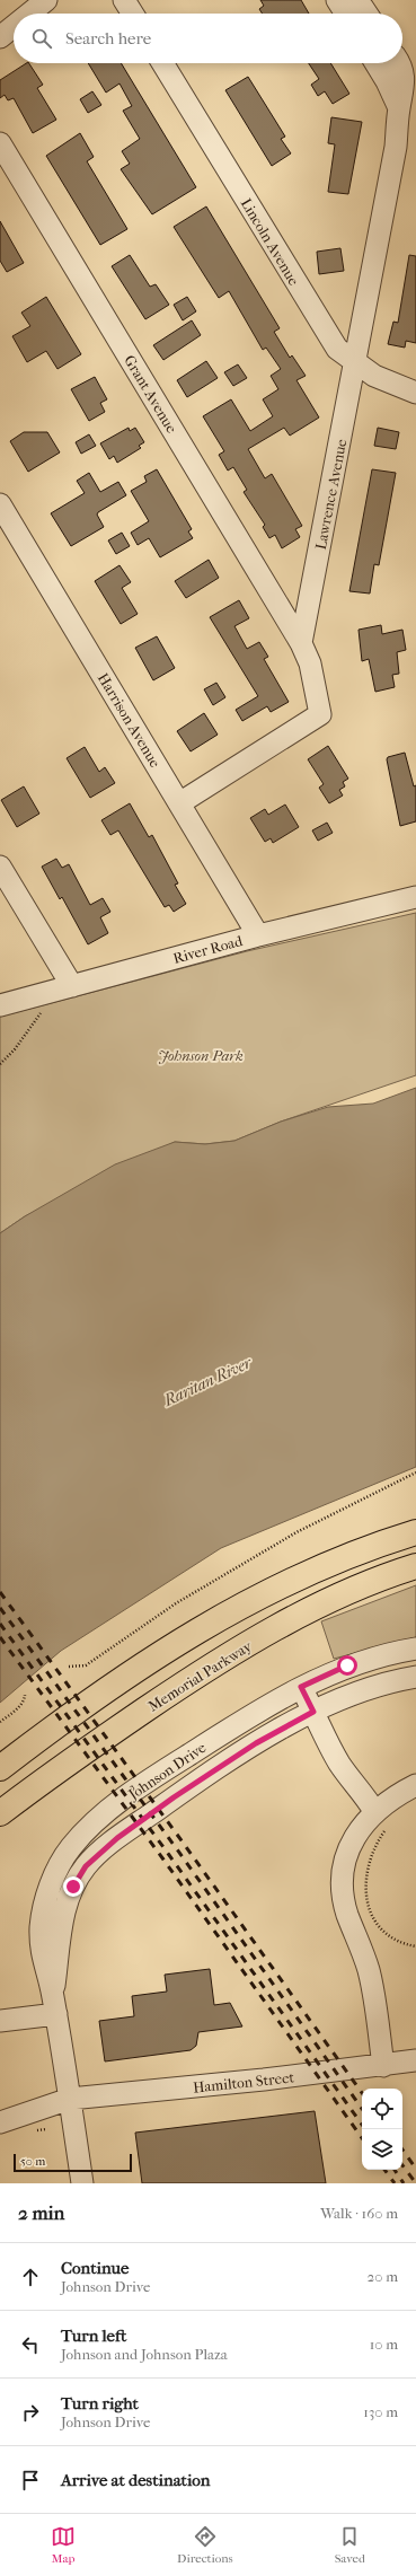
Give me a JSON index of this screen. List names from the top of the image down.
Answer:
{
  "streets": {
    "highway": ["Memorial Parkway"],
    "street": [
      "Lincoln Avenue",
      "Grant Avenue",
      "Lawrence Avenue",
      "Harrison Avenue",
      "River Road",
      "Johnson Drive",
      "Hamilton Street"
    ]
  },
  "crossings": [
    ["Lincoln Avenue", "Lawrence Avenue"],
    ["Grant Avenue", "Lawrence Avenue"],
    ["Harrison Avenue", "River Road"],
    ["Johnson Drive", "Hamilton Street"]
  ],
  "water": ["Raritan River"],
  "parks": ["Johnson Park"],
  "scale_bar": "50 m",
  "page": {
    "search": "Search here",
    "scale": "50 m",
    "heading": ["2 min", "Walk · 160 m"],
    "list": [
      ["Continue", "Johnson Drive", "20 m"],
      ["Turn left", "Johnson and Johnson Plaza", "10 m"],
      ["Turn right", "Johnson Drive", "130 m"],
      "Arrive at destination"
    ],
    "nav": ["Map", "Directions", "Saved"]
  }
}
